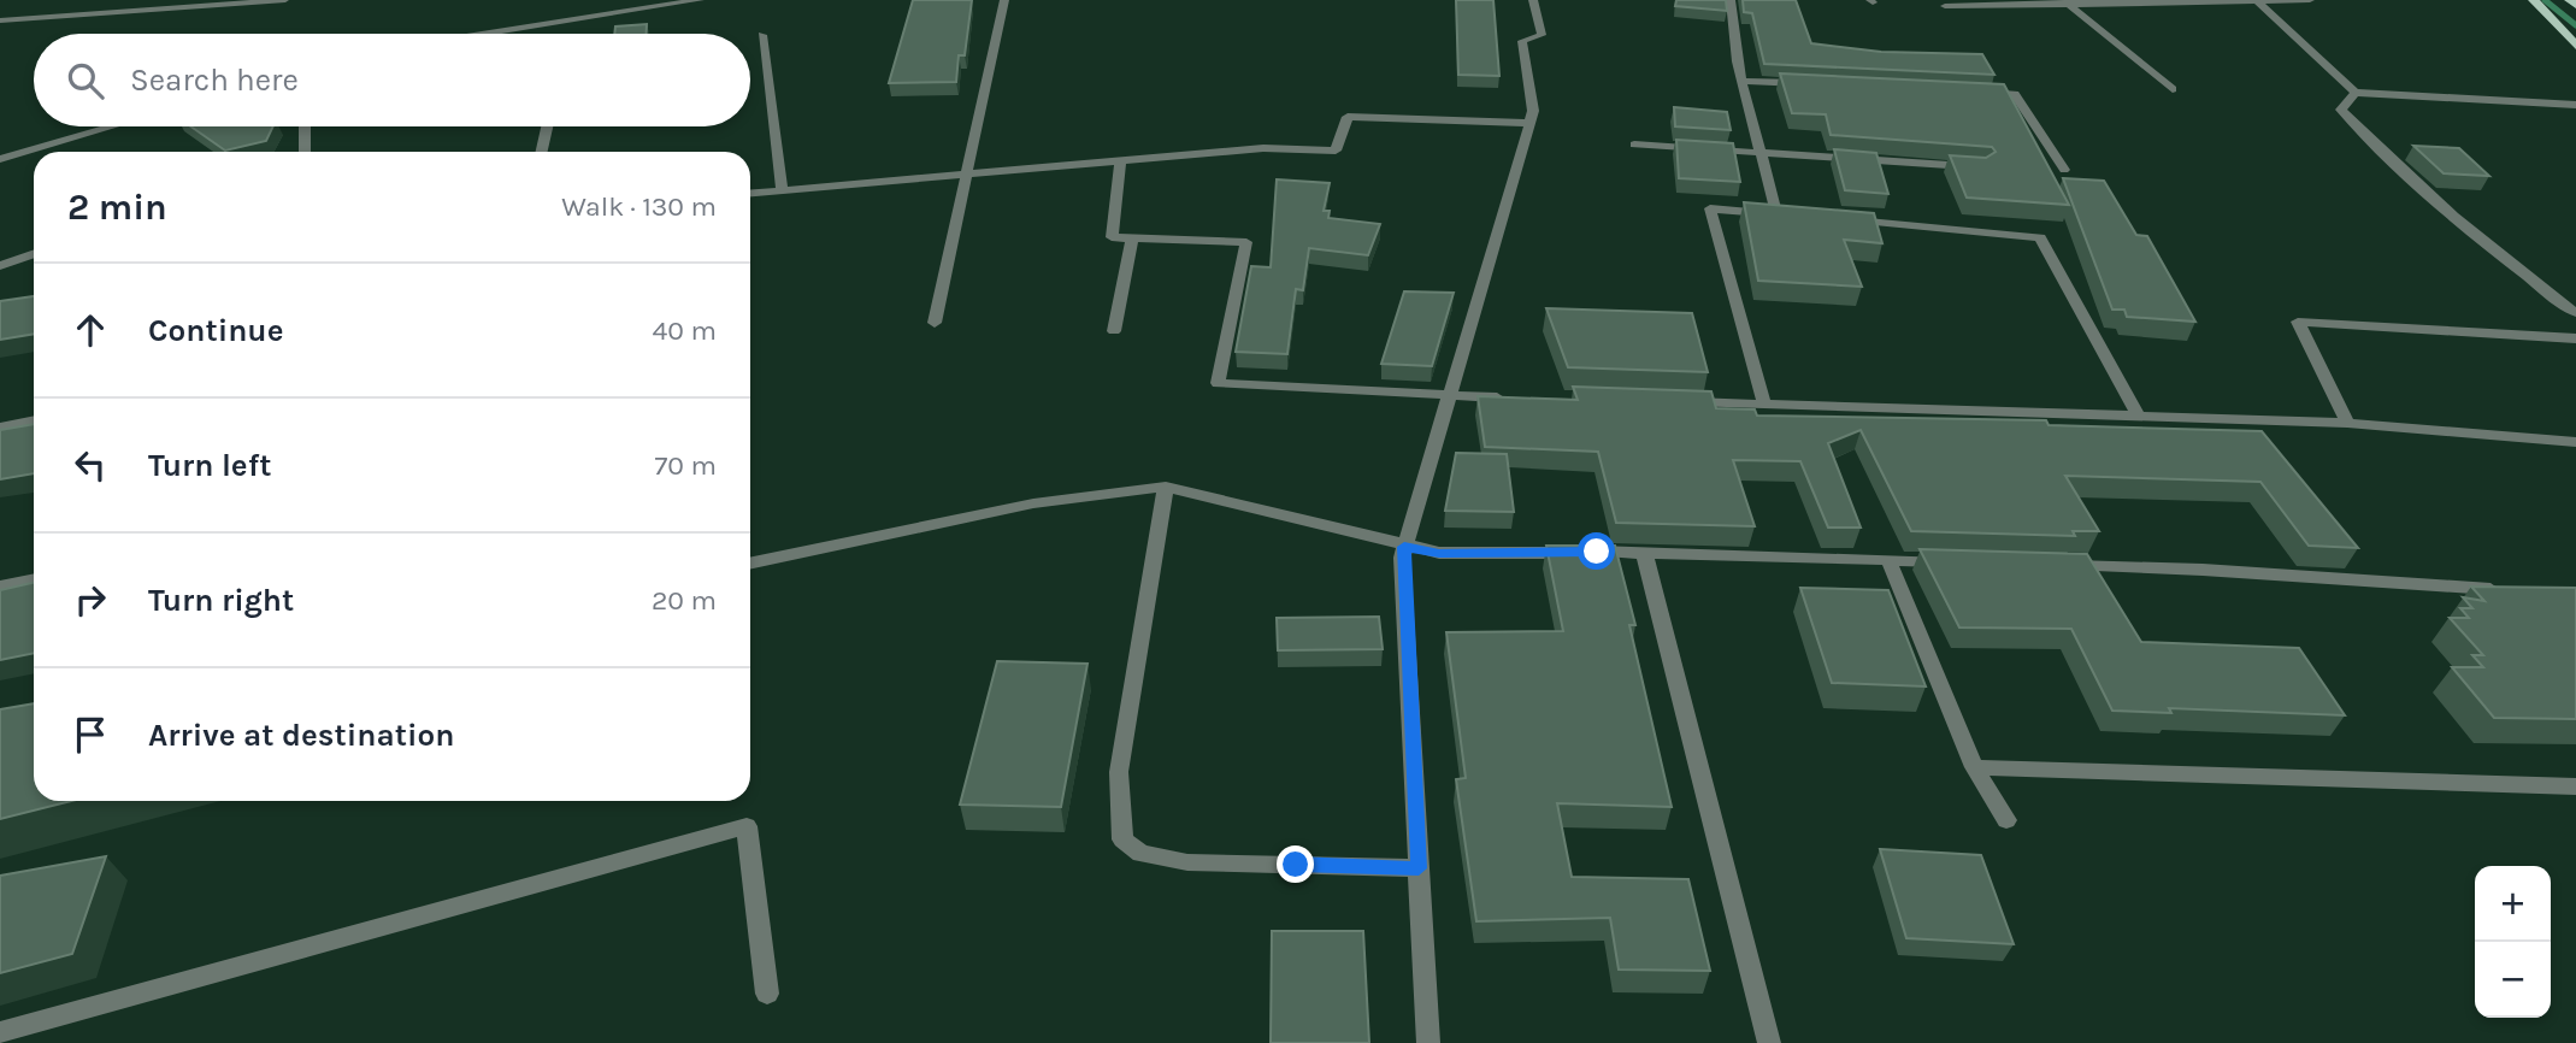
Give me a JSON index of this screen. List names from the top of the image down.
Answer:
{
  "page": {
    "search": "Search here",
    "heading": ["2 min", "Walk · 130 m"],
    "list": [
      ["Continue", "40 m"],
      ["Turn left", "70 m"],
      ["Turn right", "20 m"],
      "Arrive at destination"
    ],
    "map_buttons": ["+", "−"]
  }
}
